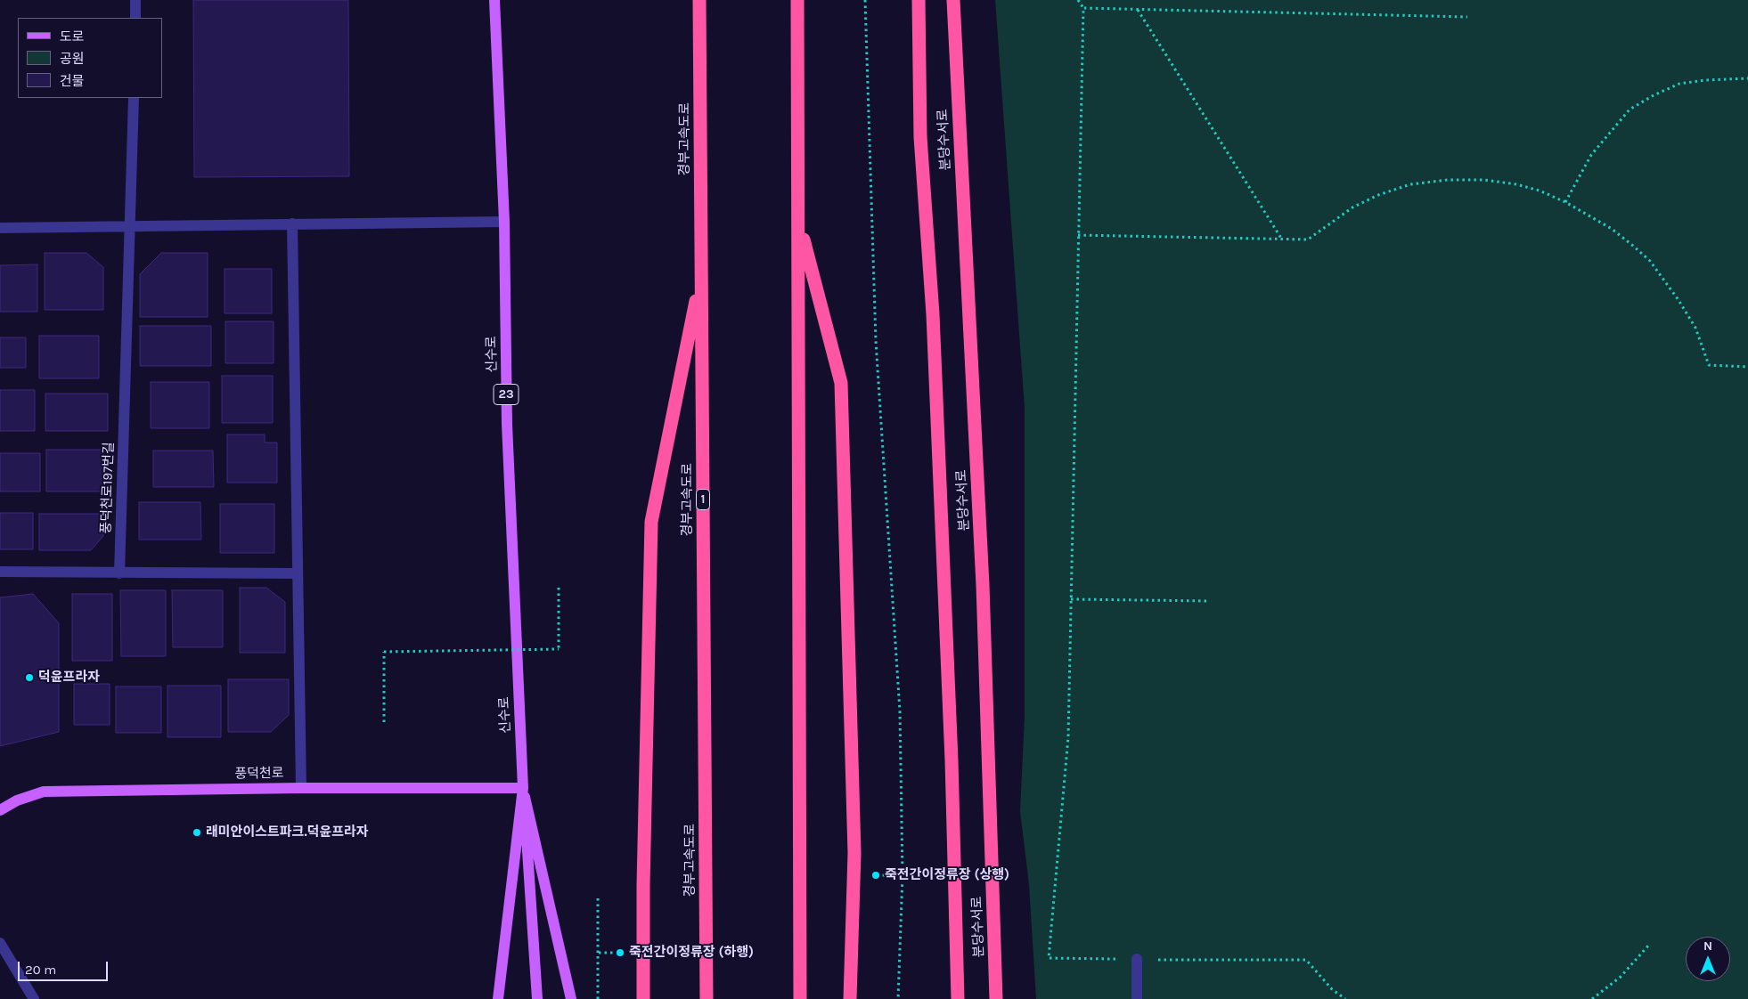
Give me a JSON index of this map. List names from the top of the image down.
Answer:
{
  "streets": {
    "highway": ["경부고속도로", "분당수서로", "1"],
    "main road": ["신수로", "23", "풍덕천로"],
    "street": ["풍덕천로197번길"]
  },
  "crossings": [
    ["신수로", "23"],
    ["신수로", "풍덕천로"],
    ["23", "풍덕천로"]
  ],
  "places": [
    "덕윤프라자",
    "래미안이스트파크.덕윤프라자",
    "죽전간이정류장 (상행)",
    "죽전간이정류장 (하행)"
  ],
  "legend": ["도로", "공원", "건물"],
  "scale_bar": "20 m",
  "north": "top"
}
